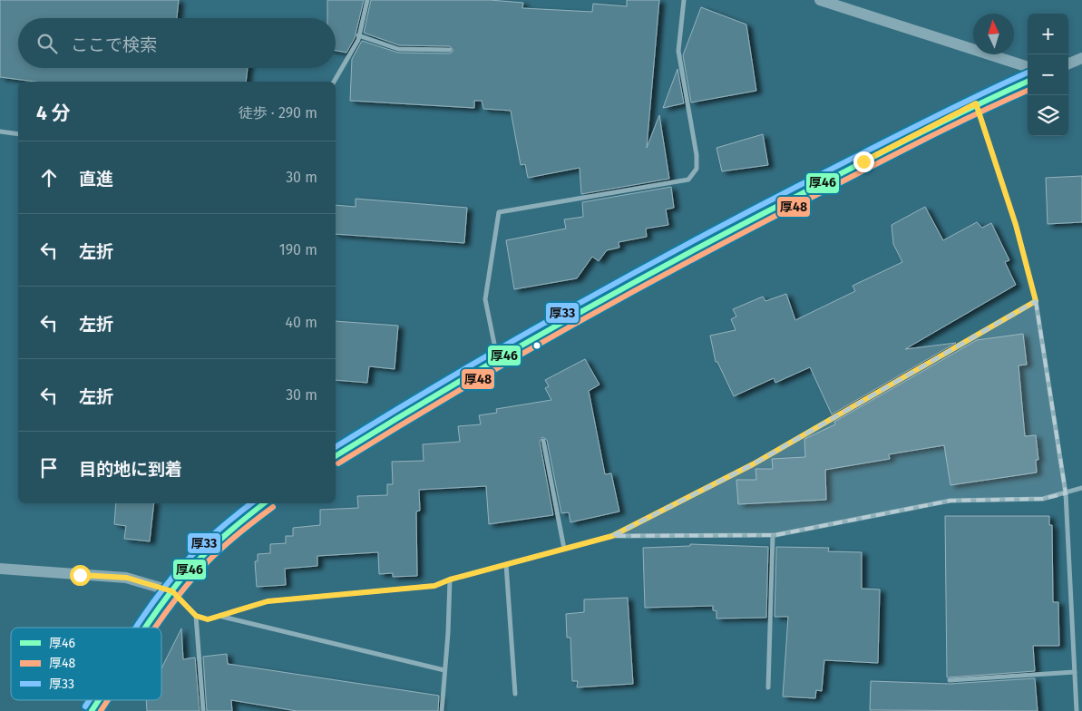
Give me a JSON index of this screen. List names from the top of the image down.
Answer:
{
  "lines": ["transit line 厚33", "transit line 厚46", "transit line 厚48"],
  "legend": ["厚46", "厚48", "厚33"],
  "north": "top",
  "page": {
    "map_buttons": ["+", "−"],
    "search": "ここで検索",
    "heading": ["4 分", "徒歩 · 290 m"],
    "list": [
      ["直進", "30 m"],
      ["左折", "190 m"],
      ["左折", "40 m"],
      ["左折", "30 m"],
      "目的地に到着"
    ]
  }
}
